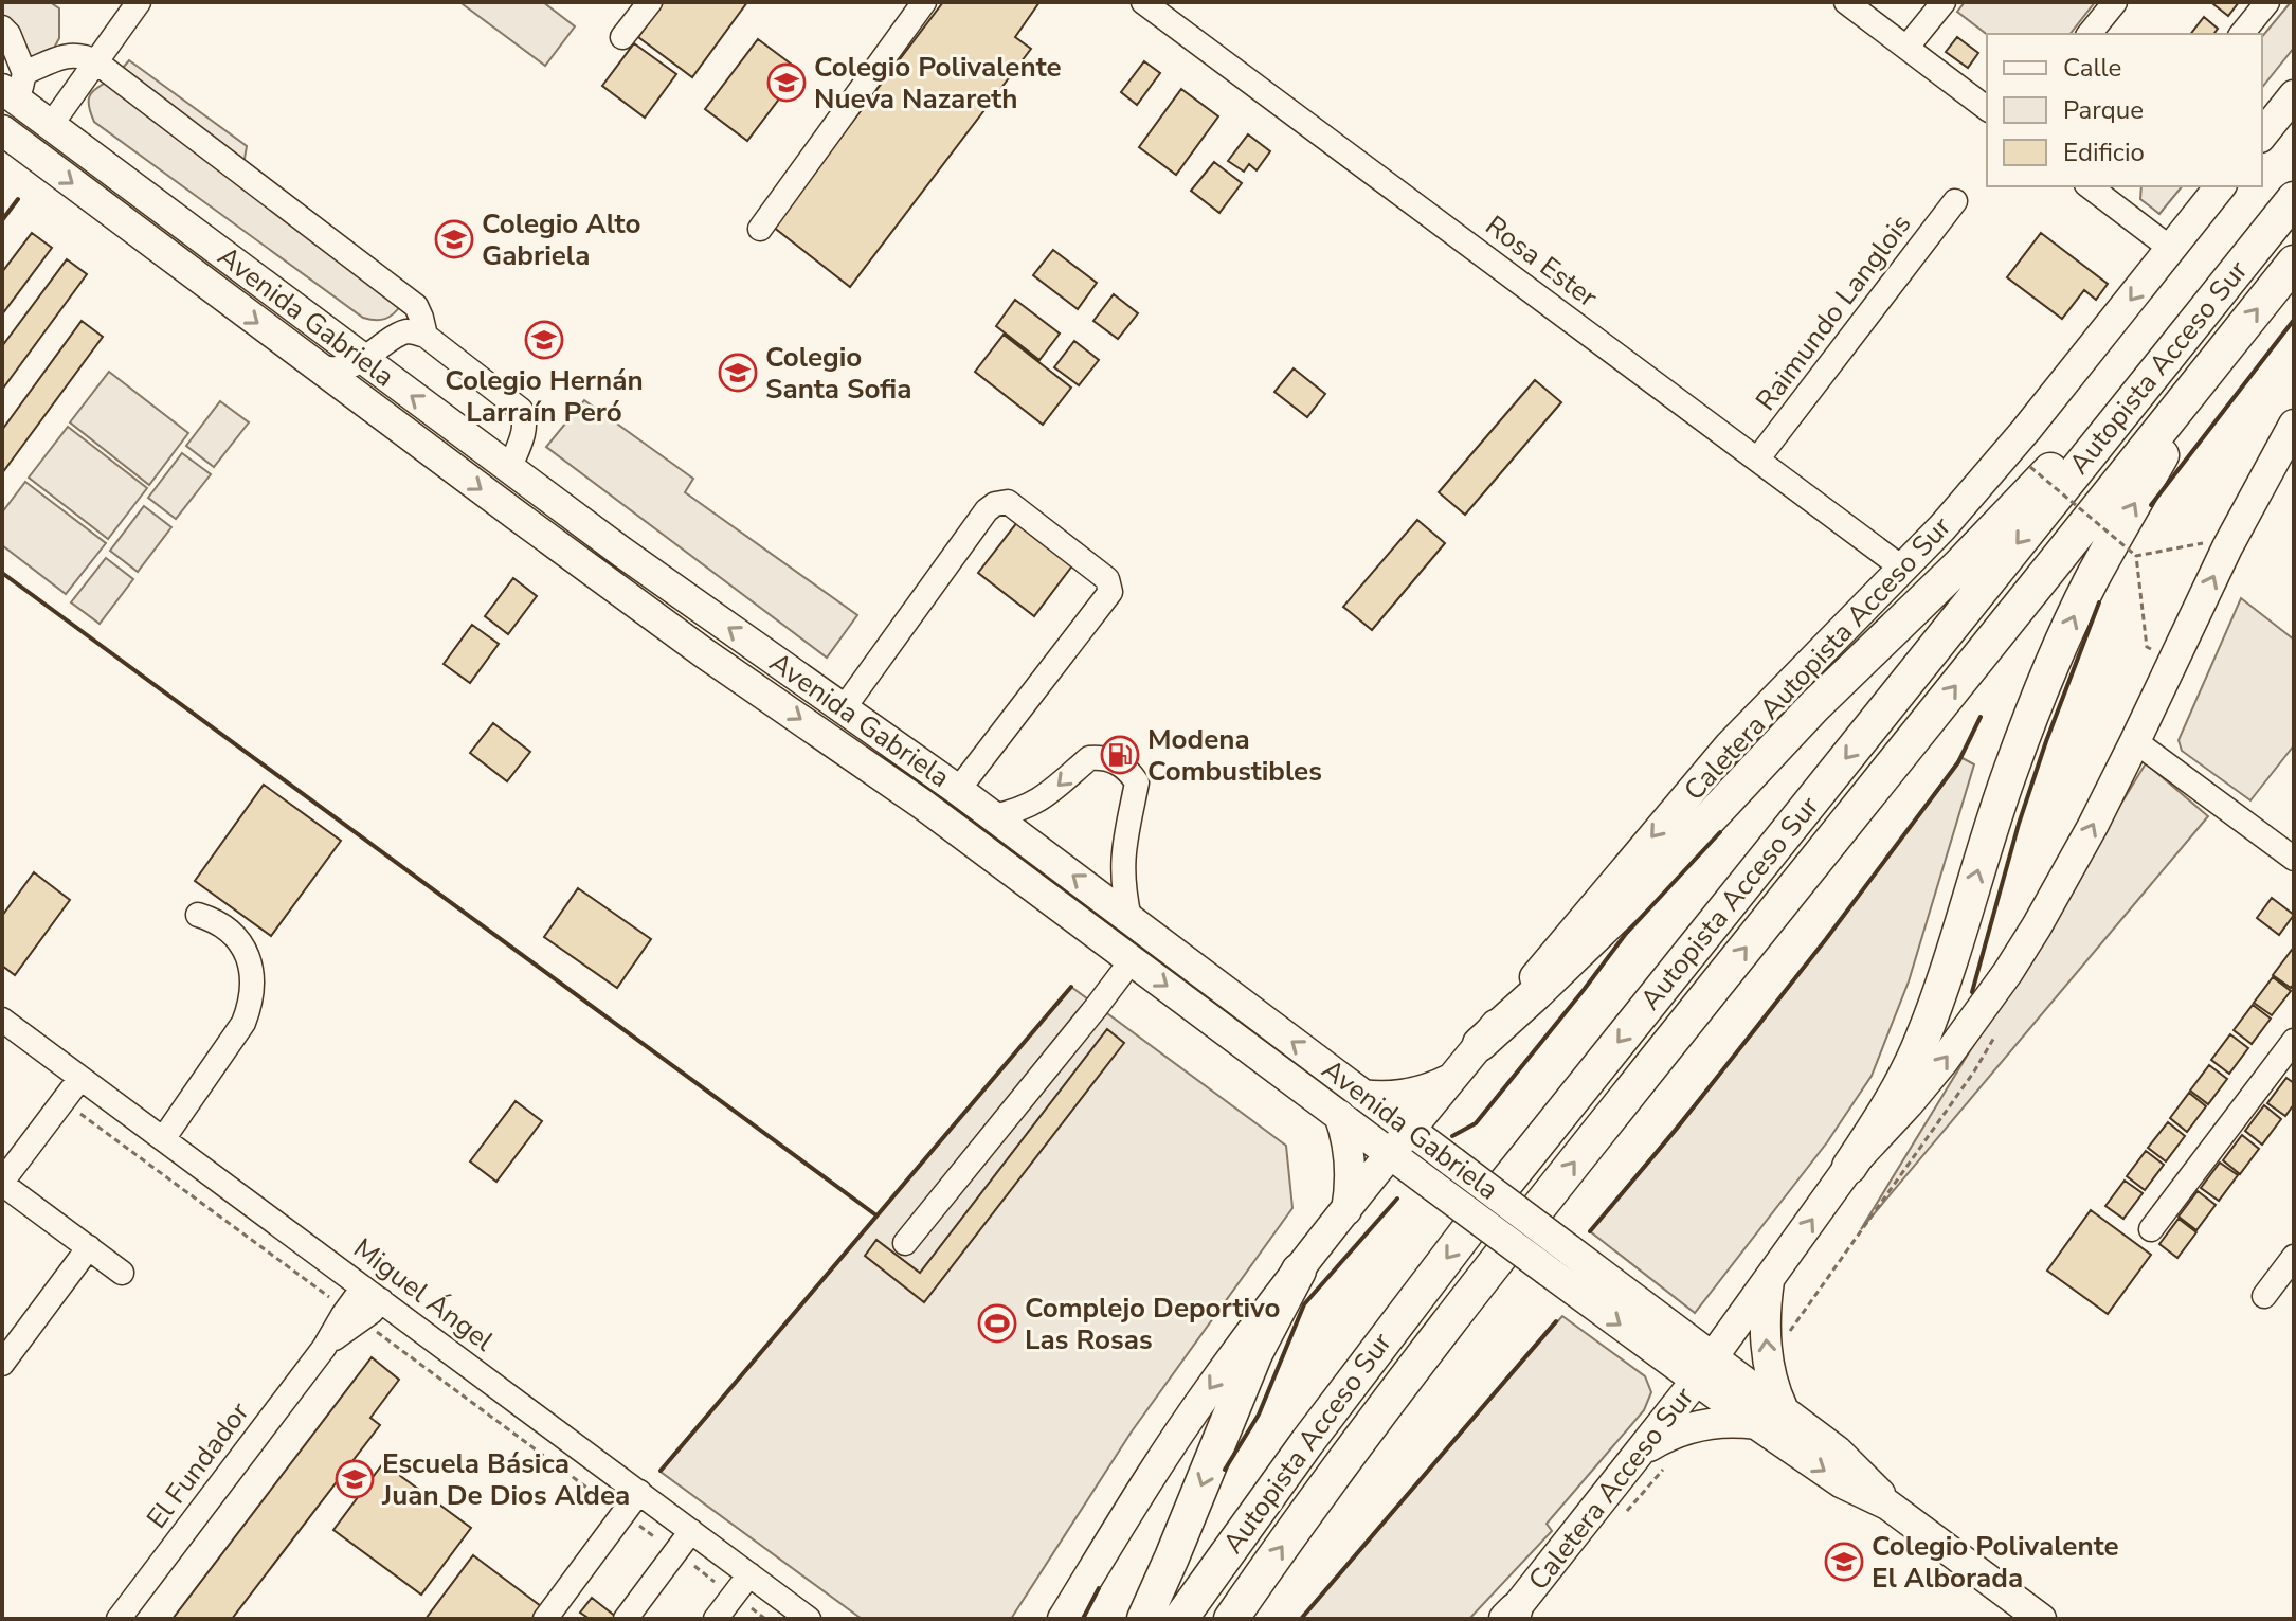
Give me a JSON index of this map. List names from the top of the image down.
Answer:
{
  "streets": {
    "highway": ["Autopista Acceso Sur"],
    "main road": ["Avenida Gabriela", "Caletera Autopista Acceso Sur", "Caletera Acceso Sur"],
    "street": [
      "Rosa Ester",
      "Raimundo Langlois",
      "Miguel Ángel",
      "El Fundador"
    ]
  },
  "crossings": [
    ["Rosa Ester", "Raimundo Langlois"],
    ["Rosa Ester", "Caletera Autopista Acceso Sur"],
    ["Avenida Gabriela", "Caletera Autopista Acceso Sur"],
    ["Avenida Gabriela", "Caletera Acceso Sur"],
    ["Miguel Ángel", "El Fundador"]
  ],
  "one_way": ["Caletera Autopista Acceso Sur"],
  "places": {
    "school or university": [
      "Colegio Polivalente Nueva Nazareth",
      "Colegio Alto Gabriela",
      "Colegio Hernán Larraín Peró",
      "Colegio Santa Sofia",
      "Escuela Básica Juan De Dios Aldea",
      "Colegio Polivalente El Alborada"
    ],
    "fuel station": ["Modena Combustibles"],
    "sports": ["Complejo Deportivo Las Rosas"]
  },
  "legend": ["Calle", "Parque", "Edificio"]
}
